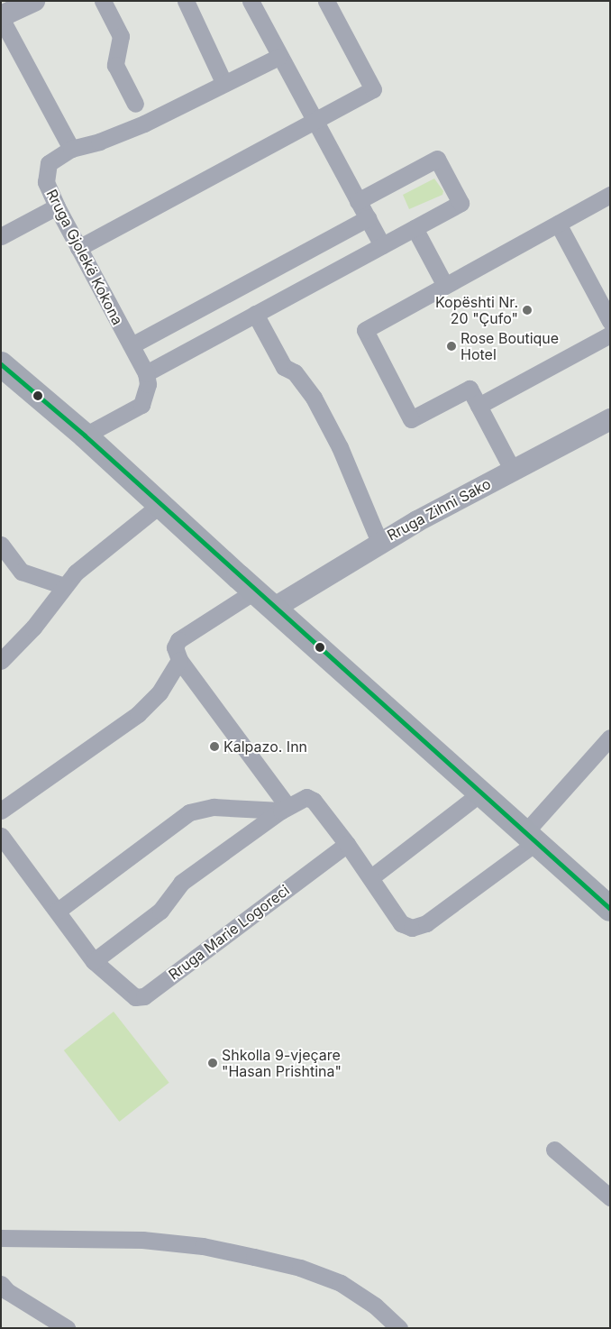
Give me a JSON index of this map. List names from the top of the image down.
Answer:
{
  "streets": {
    "street": ["Rruga Gjolekë Kokona", "Rruga Zihni Sako", "Rruga Marie Logoreci"]
  },
  "places": [
    "Kopështi Nr. 20 \"Çufo\"",
    "Rose Boutique Hotel",
    "Kalpazo. Inn",
    "Shkolla 9-vjeçare \"Hasan Prishtina\""
  ]
}
